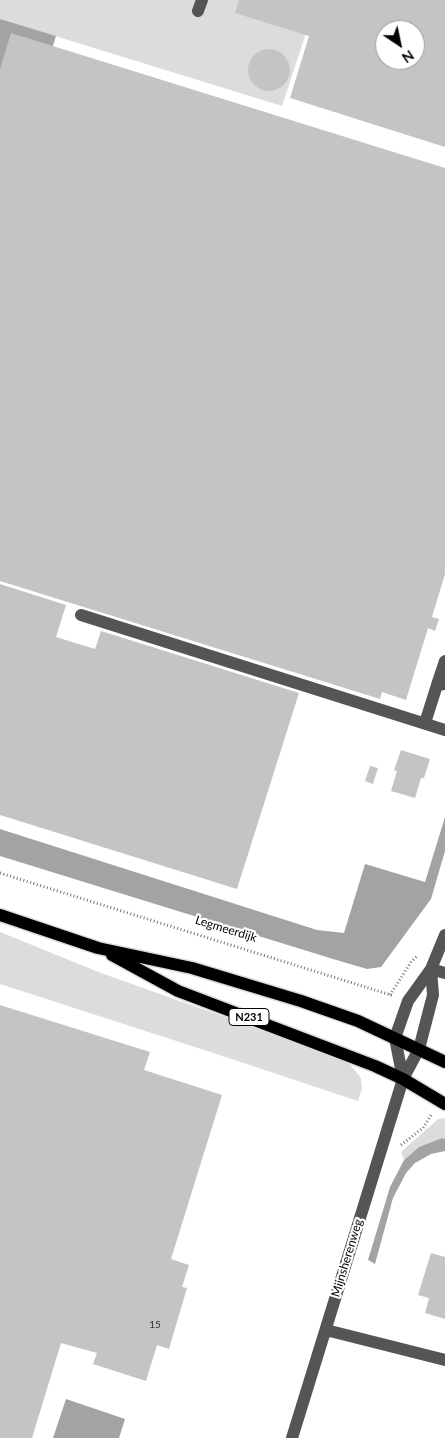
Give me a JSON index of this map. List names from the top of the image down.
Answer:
{
  "streets": {
    "main road": ["N231"],
    "street": ["Mijnsherenweg"],
    "path": ["Legmeerdijk"]
  },
  "crossings": [
    ["Legmeerdijk", "Mijnsherenweg"],
    ["N231", "Mijnsherenweg"]
  ],
  "house_numbers": ["15"],
  "north": "bottom right"
}
